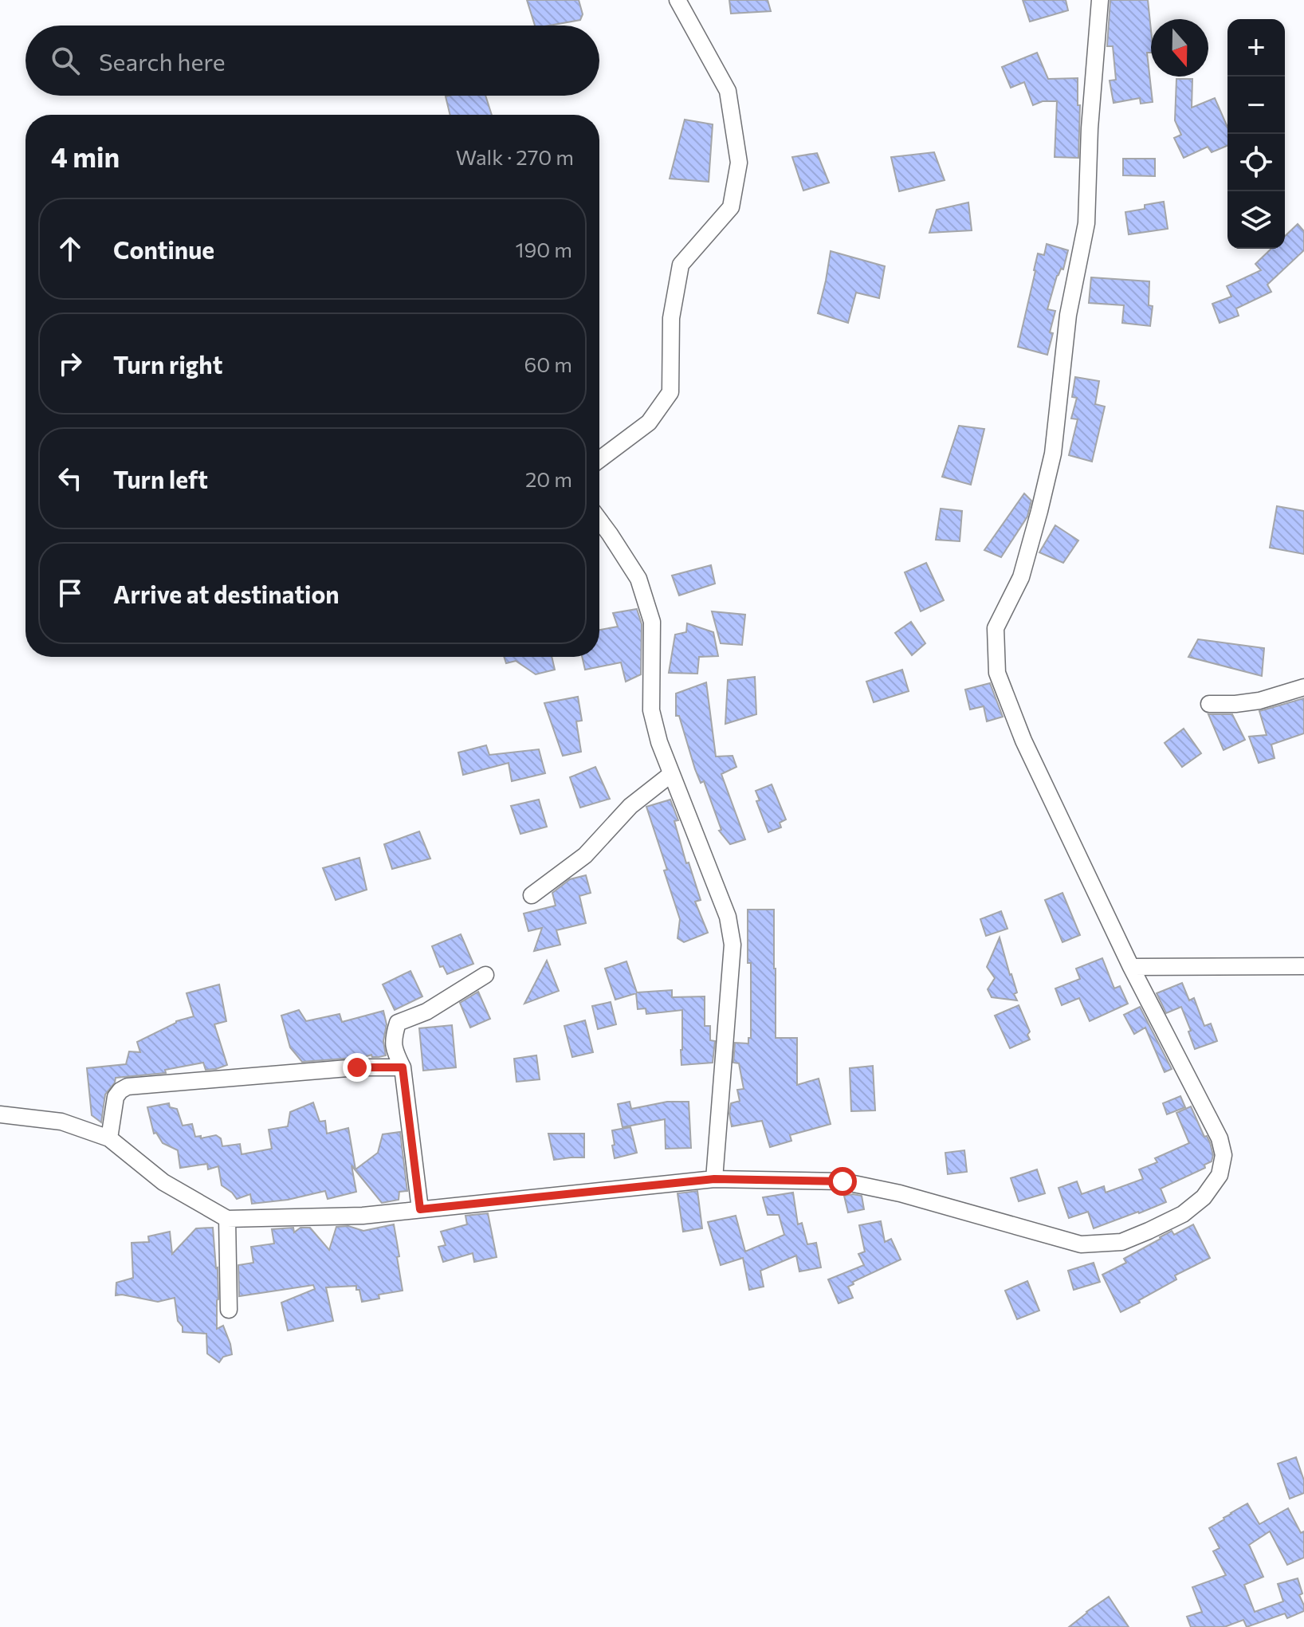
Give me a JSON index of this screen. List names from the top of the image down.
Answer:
{
  "north": "bottom",
  "page": {
    "map_buttons": ["+", "−"],
    "search": "Search here",
    "heading": ["4 min", "Walk · 270 m"],
    "list": [
      ["Continue", "190 m"],
      ["Turn right", "60 m"],
      ["Turn left", "20 m"],
      "Arrive at destination"
    ]
  }
}
